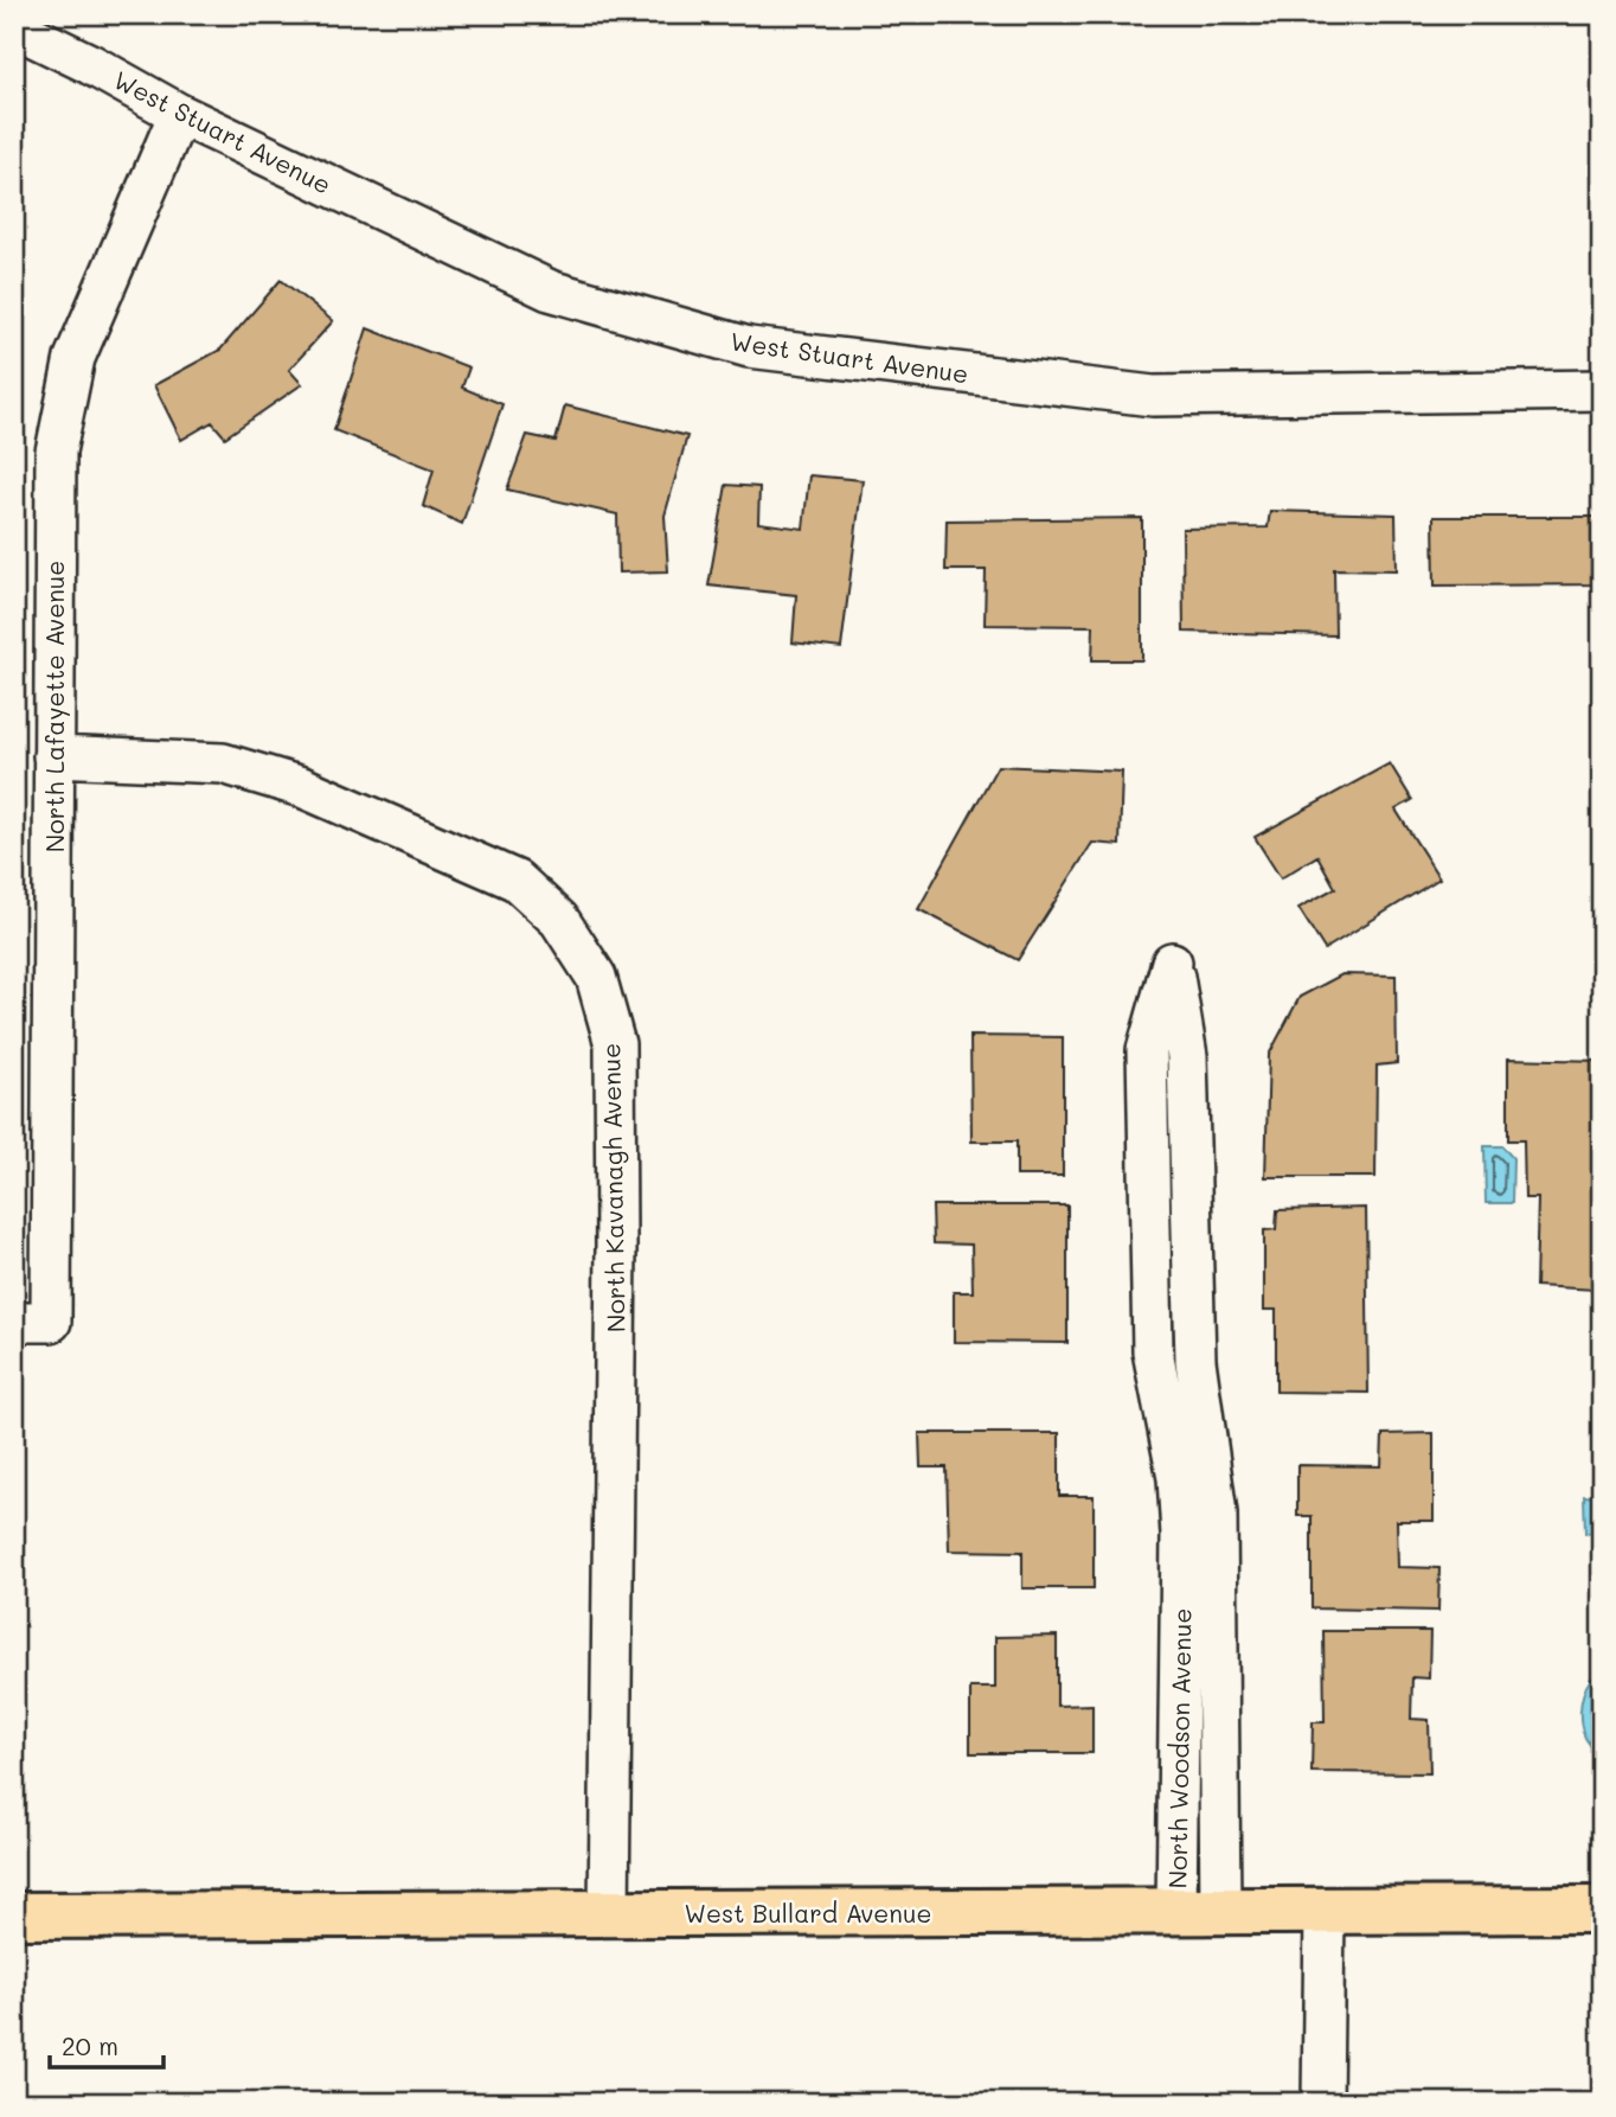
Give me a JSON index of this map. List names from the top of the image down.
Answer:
{
  "streets": {
    "main road": ["West Bullard Avenue"],
    "street": [
      "West Stuart Avenue",
      "North Lafayette Avenue",
      "North Kavanagh Avenue",
      "North Woodson Avenue"
    ]
  },
  "crossings": [
    ["West Stuart Avenue", "North Lafayette Avenue"],
    ["North Lafayette Avenue", "North Kavanagh Avenue"],
    ["North Kavanagh Avenue", "West Bullard Avenue"],
    ["North Woodson Avenue", "West Bullard Avenue"]
  ],
  "scale_bar": "20 m"
}
